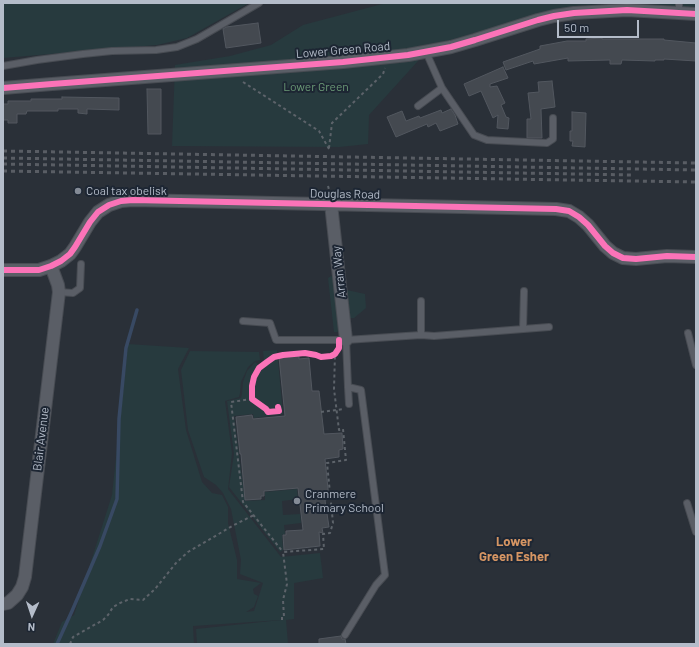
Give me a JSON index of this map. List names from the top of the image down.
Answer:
{
  "streets": {
    "street": [
      "Lower Green Road",
      "Douglas Road",
      "Arran Way",
      "Blair Avenue"
    ]
  },
  "crossings": [
    ["Douglas Road", "Arran Way"],
    ["Douglas Road", "Blair Avenue"]
  ],
  "districts": ["Lower Green Esher"],
  "parks": ["Lower Green"],
  "places": ["Coal tax obelisk", "Cranmere Primary School"],
  "scale_bar": "50 m",
  "north": "bottom"
}
